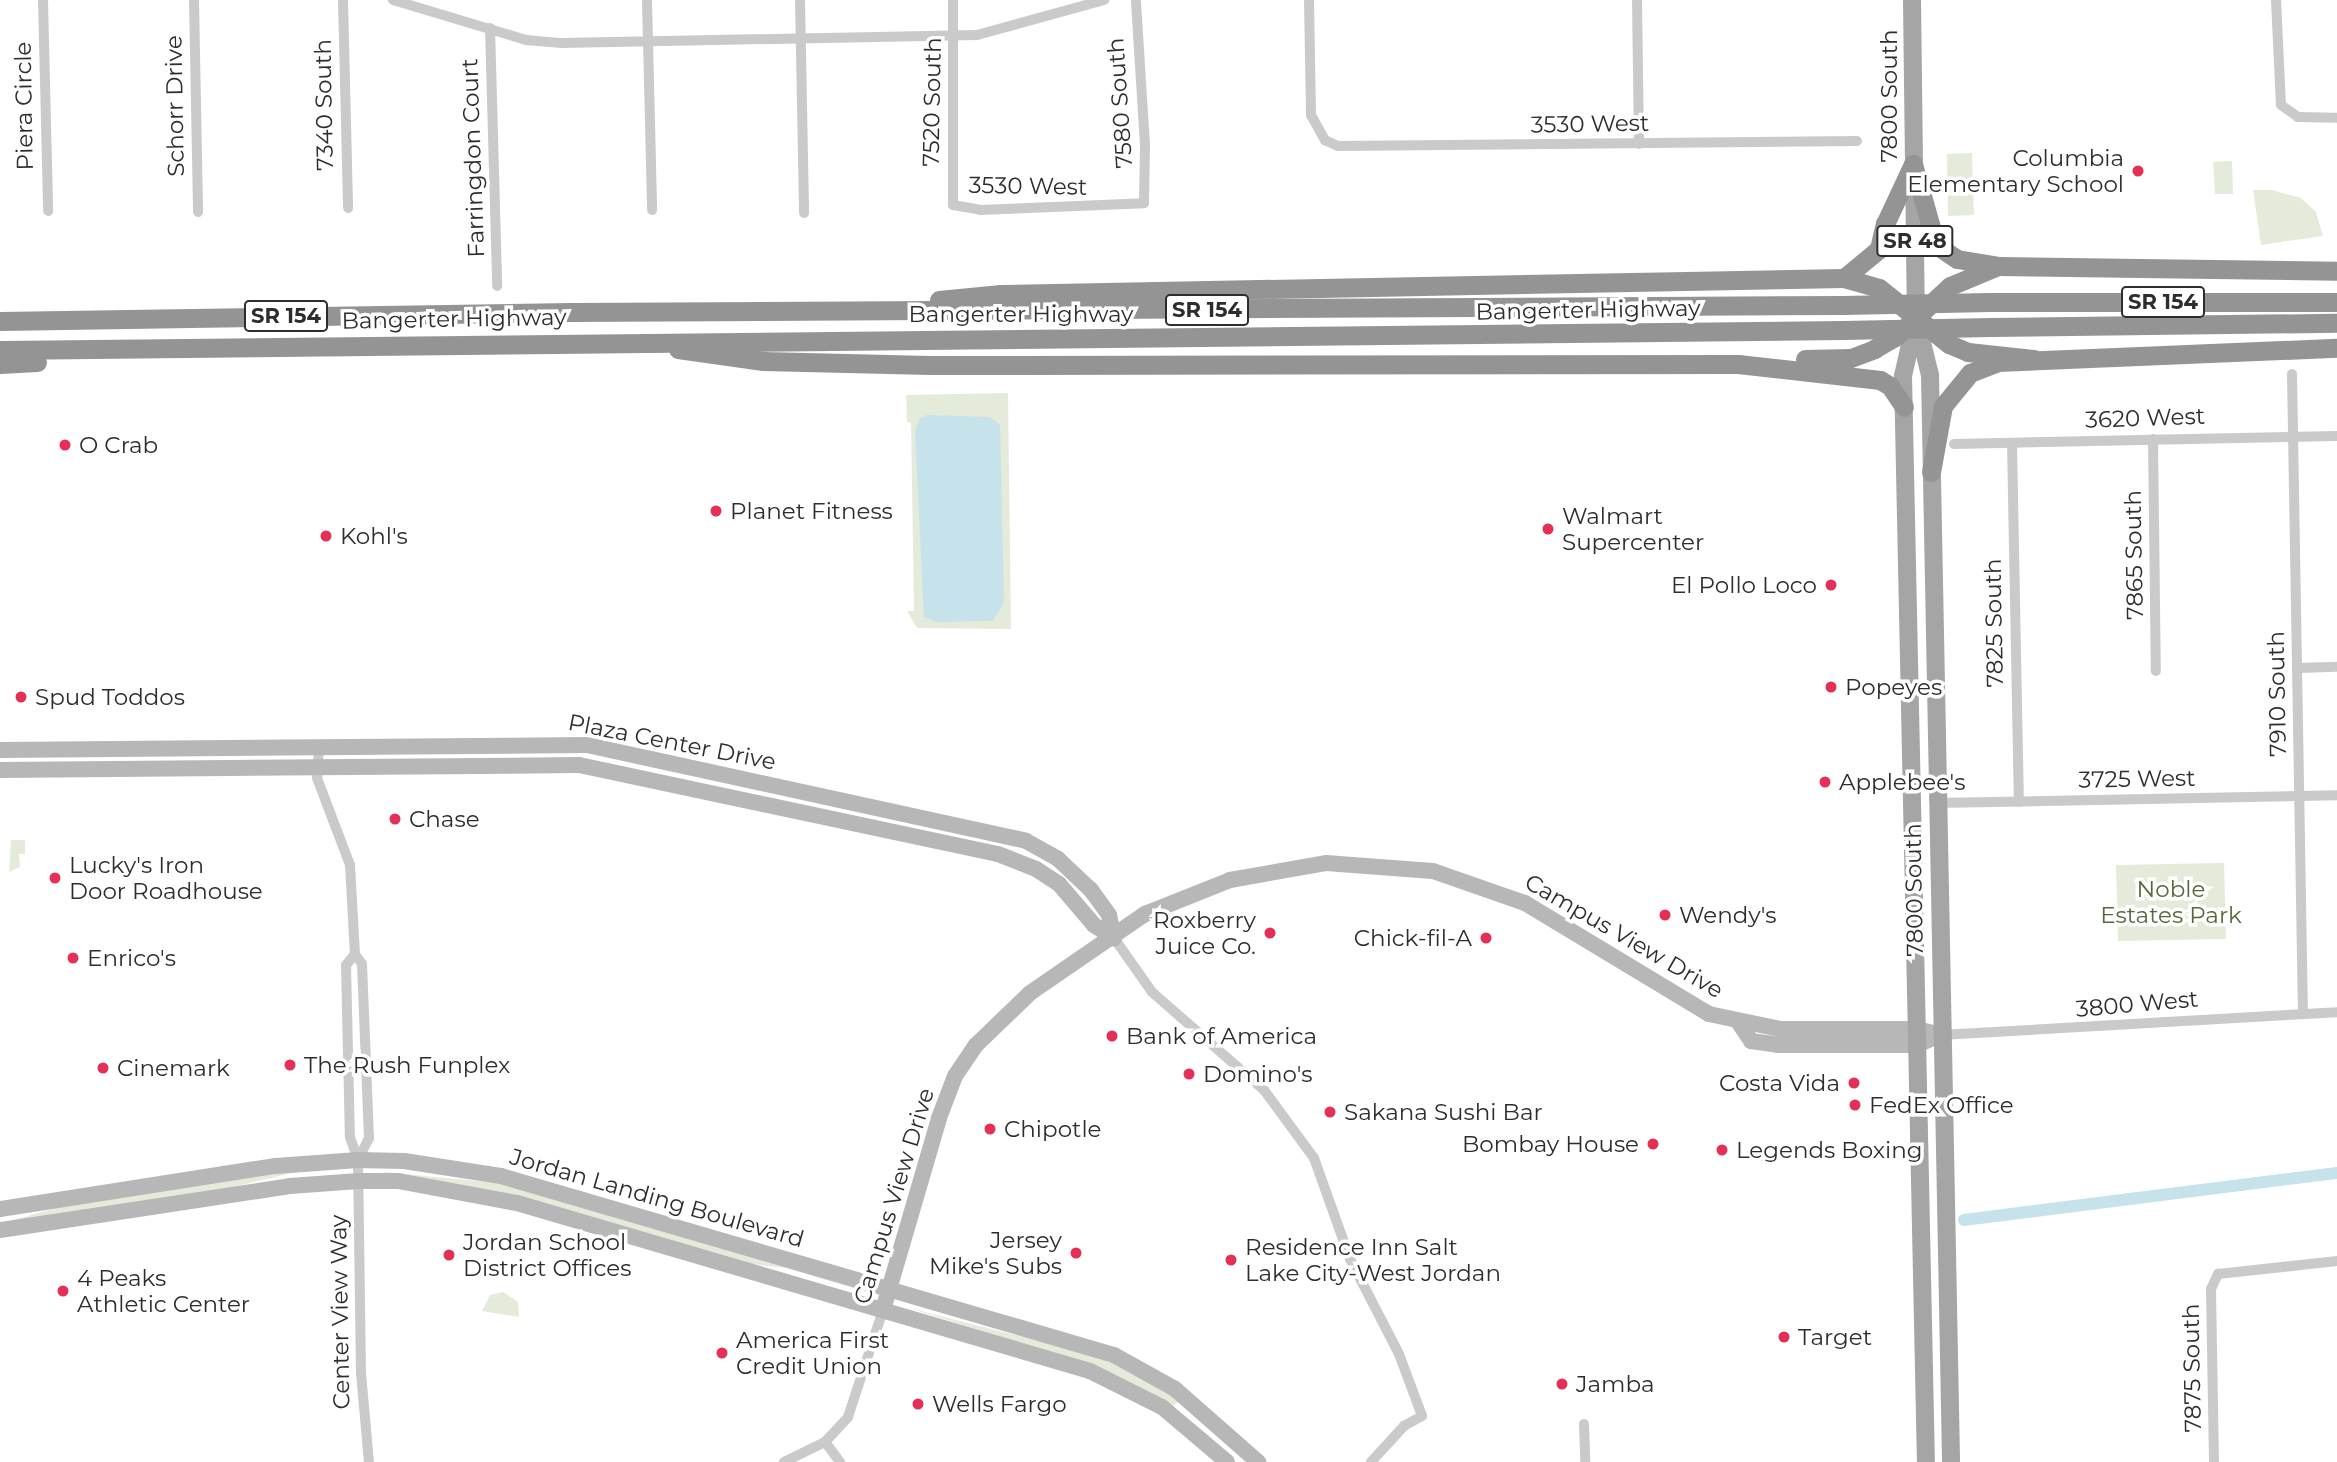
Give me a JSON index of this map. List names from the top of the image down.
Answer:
{
  "streets": {
    "highway": ["SR 154", "Bangerter Highway"],
    "main road": ["7800 South", "SR 48"],
    "street": [
      "7520 South",
      "7580 South",
      "7340 South",
      "Piera Circle",
      "Schorr Drive",
      "3530 West",
      "Farringdon Court",
      "3620 West",
      "7865 South",
      "7825 South",
      "7910 South",
      "Plaza Center Drive",
      "3725 West",
      "Campus View Drive",
      "3800 West",
      "Jordan Landing Boulevard",
      "Center View Way",
      "7875 South"
    ]
  },
  "crossings": [
    ["7800 South", "3725 West"],
    ["7800 South", "Campus View Drive"],
    ["7800 South", "3800 West"],
    ["7520 South", "3530 West"],
    ["7580 South", "3530 West"],
    ["3620 West", "7865 South"],
    ["3620 West", "7825 South"],
    ["3620 West", "7910 South"],
    ["7825 South", "3725 West"],
    ["7910 South", "3725 West"],
    ["7910 South", "3800 West"],
    ["Plaza Center Drive", "Campus View Drive"],
    ["Plaza Center Drive", "Center View Way"],
    ["Campus View Drive", "3800 West"],
    ["Campus View Drive", "Jordan Landing Boulevard"],
    ["Jordan Landing Boulevard", "Center View Way"]
  ],
  "parks": ["Noble Estates Park"],
  "places": [
    "Columbia Elementary School",
    "O Crab",
    "Planet Fitness",
    "Walmart Supercenter",
    "Kohl's",
    "El Pollo Loco",
    "Popeyes",
    "Spud Toddos",
    "Applebee's",
    "Chase",
    "Lucky's Iron Door Roadhouse",
    "Wendy's",
    "Roxberry Juice Co.",
    "Chick-fil-A",
    "Enrico's",
    "Bank of America",
    "The Rush Funplex",
    "Cinemark",
    "Domino's",
    "Costa Vida",
    "FedEx Office",
    "Sakana Sushi Bar",
    "Chipotle",
    "Bombay House",
    "Legends Boxing",
    "Jersey Mike's Subs",
    "Jordan School District Offices",
    "Residence Inn Salt Lake City-West Jordan",
    "4 Peaks Athletic Center",
    "Target",
    "America First Credit Union",
    "Jamba",
    "Wells Fargo"
  ]
}
